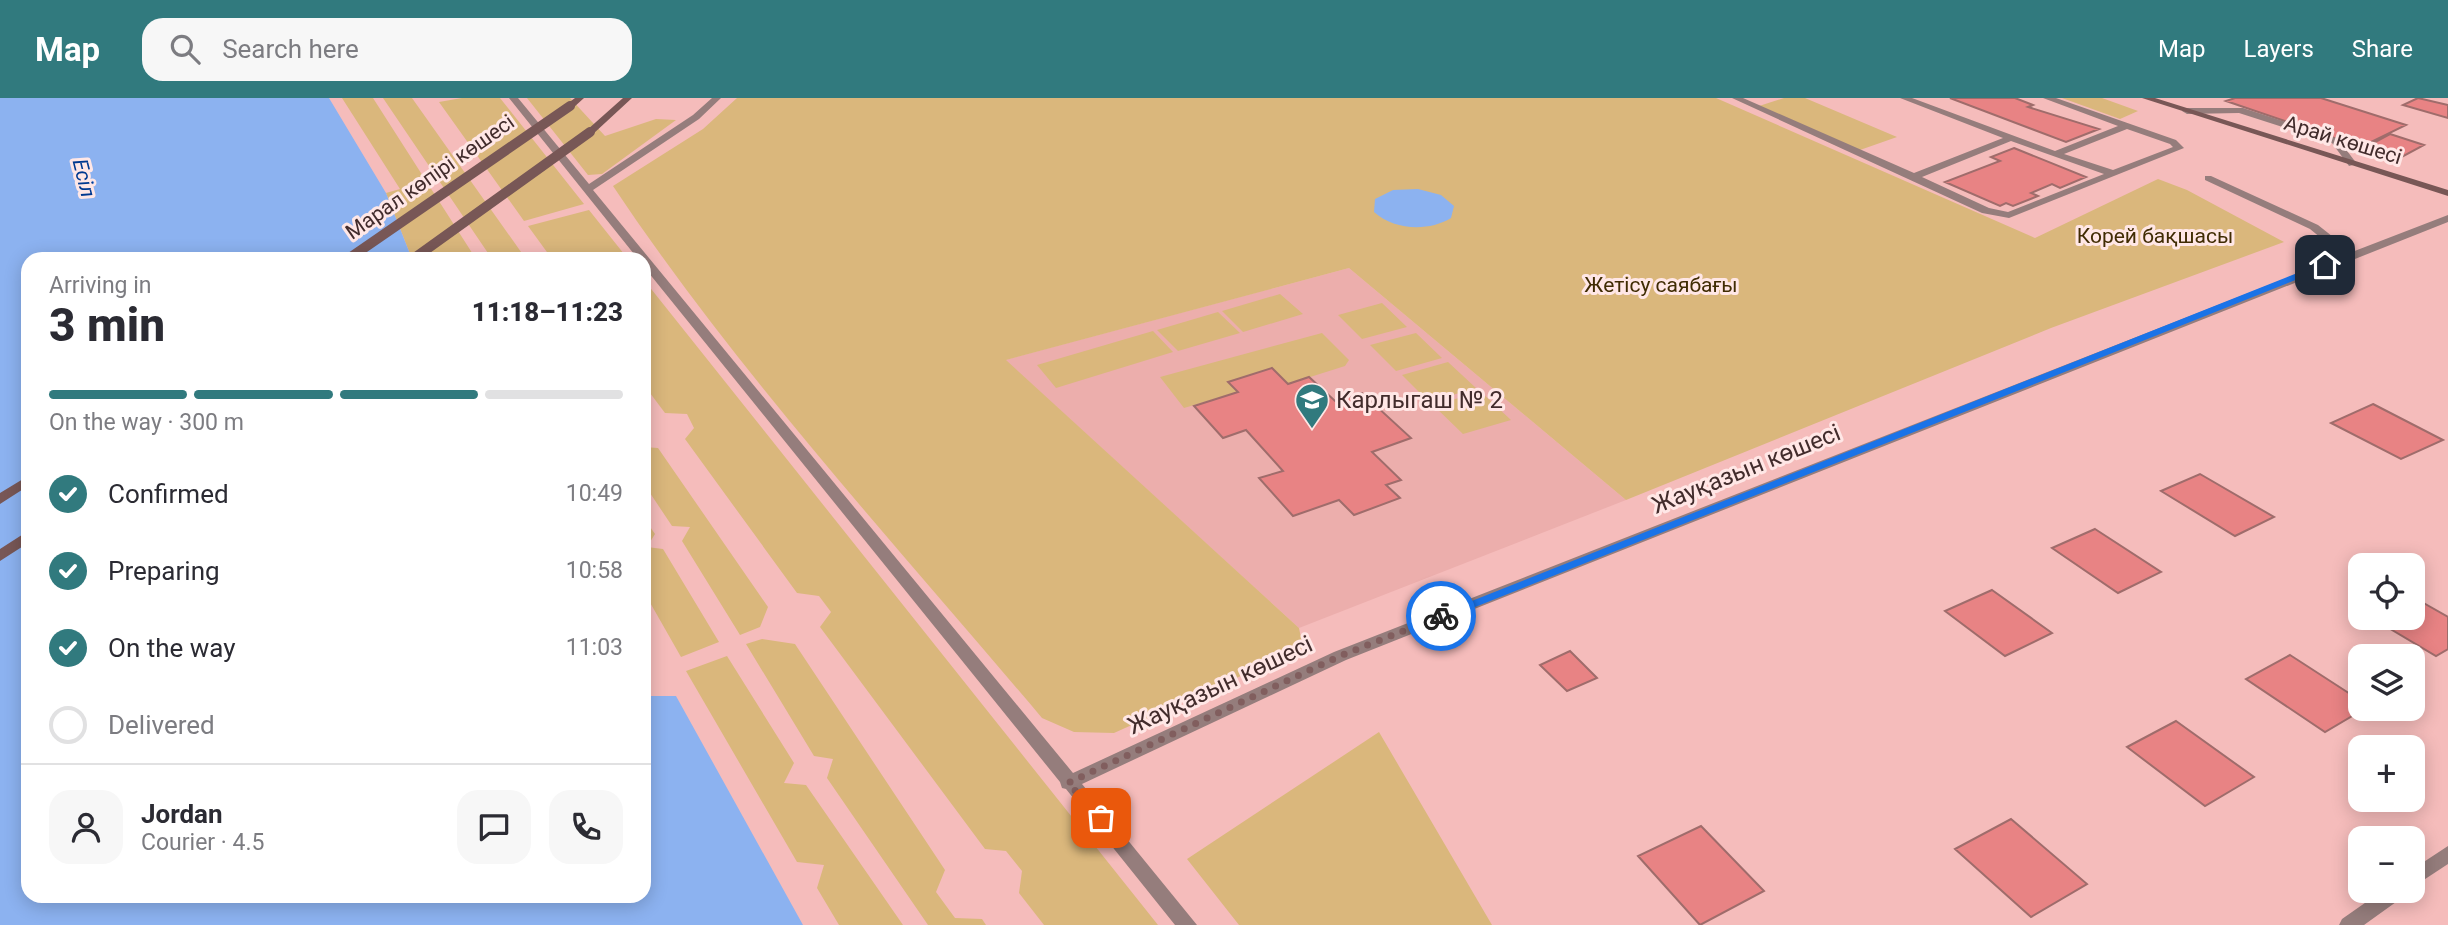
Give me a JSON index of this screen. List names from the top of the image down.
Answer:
{
  "streets": {
    "main road": ["Арай көшесі", "Марал көпірі көшесі"],
    "street": ["Жауқазын көшесі"]
  },
  "water": ["Есіл"],
  "parks": ["Корей бақшасы", "Жетісу саябағы"],
  "places": {
    "school or university": ["Карлыгаш № 2"]
  },
  "page": {
    "header": "Map",
    "search": "Search here",
    "nav": ["Map", "Layers", "Share"],
    "heading": ["3 min", "Arriving in", "11:18–11:23"],
    "panel": ["Jordan", "Courier · 4.5"],
    "bar": "On the way · 300 m",
    "list": [
      ["Confirmed", "10:49"],
      ["Preparing", "10:58"],
      ["On the way", "11:03"],
      "Delivered"
    ],
    "map_buttons": ["+", "−"]
  }
}
